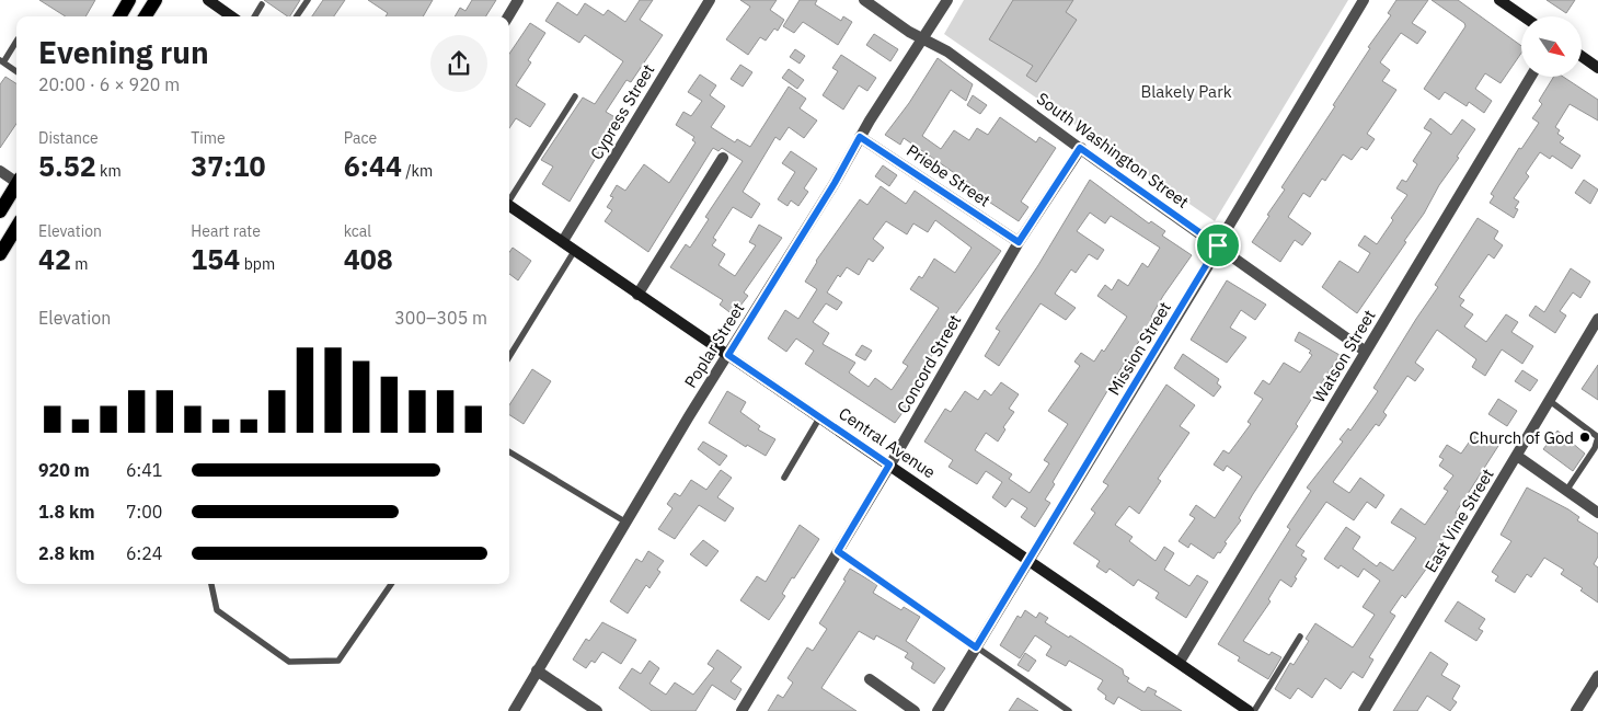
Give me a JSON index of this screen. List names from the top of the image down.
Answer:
{
  "streets": {
    "street": [
      "Cypress Street",
      "South Washington Street",
      "Priebe Street",
      "Poplar Street",
      "Mission Street",
      "Watson Street",
      "Concord Street",
      "Central Avenue",
      "East Vine Street"
    ]
  },
  "crossings": [
    ["Cypress Street", "Central Avenue"],
    ["South Washington Street", "Poplar Street"],
    ["South Washington Street", "Mission Street"],
    ["South Washington Street", "Watson Street"],
    ["South Washington Street", "Concord Street"],
    ["Priebe Street", "Poplar Street"],
    ["Priebe Street", "Concord Street"],
    ["Poplar Street", "Central Avenue"],
    ["Mission Street", "Central Avenue"],
    ["Watson Street", "Central Avenue"],
    ["Concord Street", "Central Avenue"]
  ],
  "parks": ["Blakely Park"],
  "places": ["Church of God"],
  "north": "bottom right",
  "page": {
    "heading": ["Evening run", "20:00 · 6 × 920 m"],
    "stats": [
      ["Distance", "5.52 km"],
      ["Time", "37:10"],
      ["Pace", "6:44 /km"],
      ["Elevation", "42 m"],
      ["Heart rate", "154 bpm"],
      ["kcal", "408"]
    ],
    "chart": ["Elevation", "300–305 m"],
    "list": [
      {
        "name": "920 m",
        "note": "6:41"
      },
      {
        "name": "1.8 km",
        "note": "7:00"
      },
      {
        "name": "2.8 km",
        "note": "6:24"
      }
    ]
  }
}
